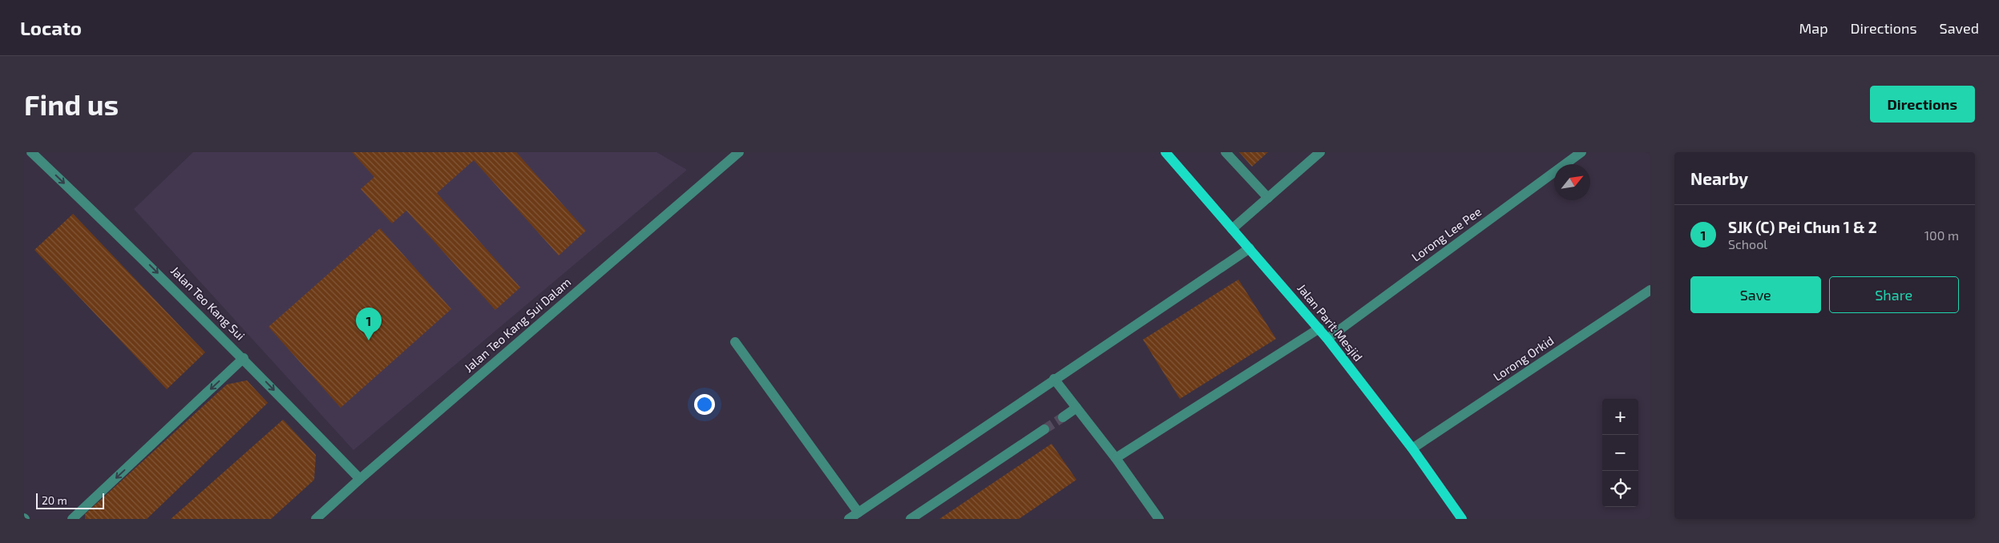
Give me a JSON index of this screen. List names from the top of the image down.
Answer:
{
  "streets": {
    "main road": ["Jalan Parit Mesjid"],
    "street": [
      "Lorong Lee Pee",
      "Jalan Teo Kang Sui",
      "Jalan Teo Kang Sui Dalam",
      "Lorong Orkid"
    ]
  },
  "crossings": [
    ["Lorong Lee Pee", "Jalan Parit Mesjid"],
    ["Jalan Teo Kang Sui", "Jalan Teo Kang Sui Dalam"],
    ["Jalan Parit Mesjid", "Lorong Orkid"]
  ],
  "one_way": ["Jalan Teo Kang Sui"],
  "scale_bar": "20 m",
  "north": "top right",
  "page": {
    "header": "Locato",
    "nav": ["Map", "Directions", "Saved"],
    "buttons": [
      "Directions",
      ["Save", "Share"]
    ],
    "title": "Find us",
    "heading": "Nearby",
    "list": [
      {
        "mark": "1",
        "name": "SJK (C) Pei Chun 1 & 2",
        "note": "School",
        "value": "100 m"
      }
    ],
    "pins": "1",
    "map_buttons": ["+", "−"],
    "scale": "20 m"
  }
}
